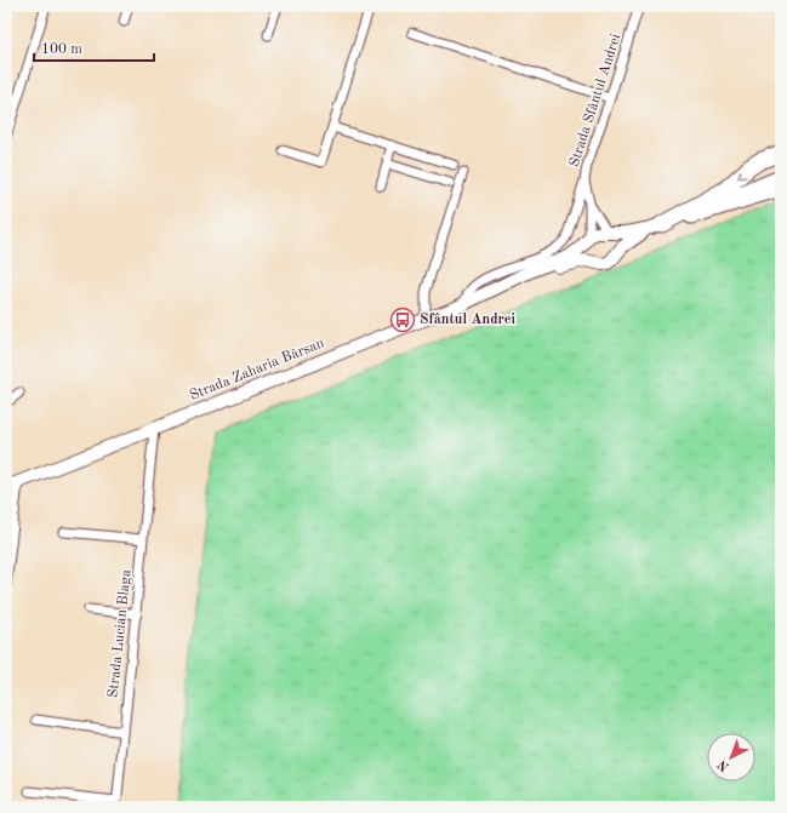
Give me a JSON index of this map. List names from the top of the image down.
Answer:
{
  "streets": {
    "main road": ["Strada Zaharia Bârsan"],
    "street": ["Strada Sfântul Andrei", "Strada Lucian Blaga"]
  },
  "crossings": [
    ["Strada Zaharia Bârsan", "Strada Lucian Blaga"]
  ],
  "places": {
    "bus stop": ["Sfântul Andrei"]
  },
  "scale_bar": "100 m",
  "north": "bottom left"
}
